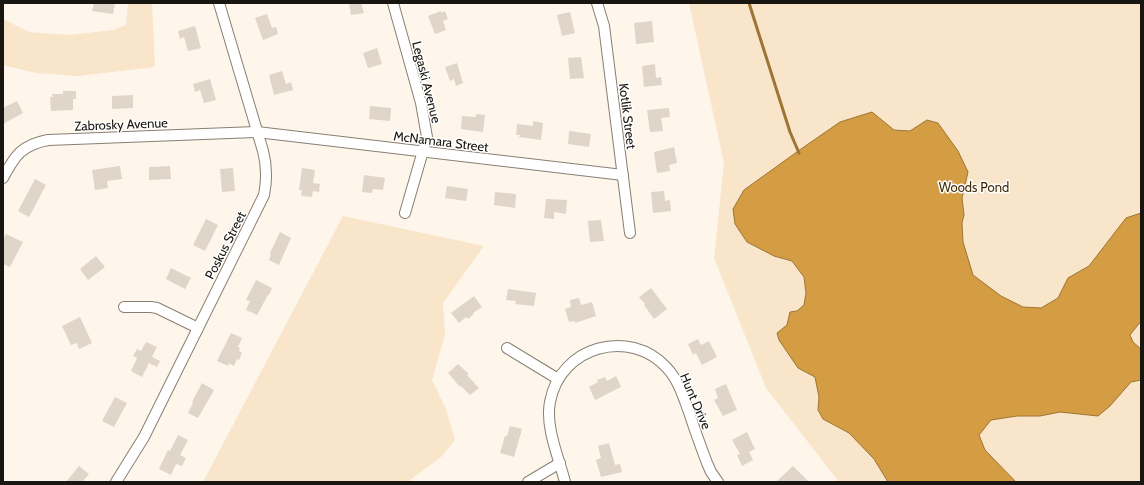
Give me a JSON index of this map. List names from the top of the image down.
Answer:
{
  "streets": {
    "street": [
      "Legaski Avenue",
      "Kotlik Street",
      "Zabrosky Avenue",
      "McNamara Street",
      "Poskus Street",
      "Hunt Drive"
    ]
  },
  "crossings": [
    ["Legaski Avenue", "McNamara Street"],
    ["Kotlik Street", "McNamara Street"],
    ["Zabrosky Avenue", "McNamara Street"],
    ["Zabrosky Avenue", "Poskus Street"],
    ["McNamara Street", "Poskus Street"]
  ],
  "parks": ["Woods Pond"]
}
